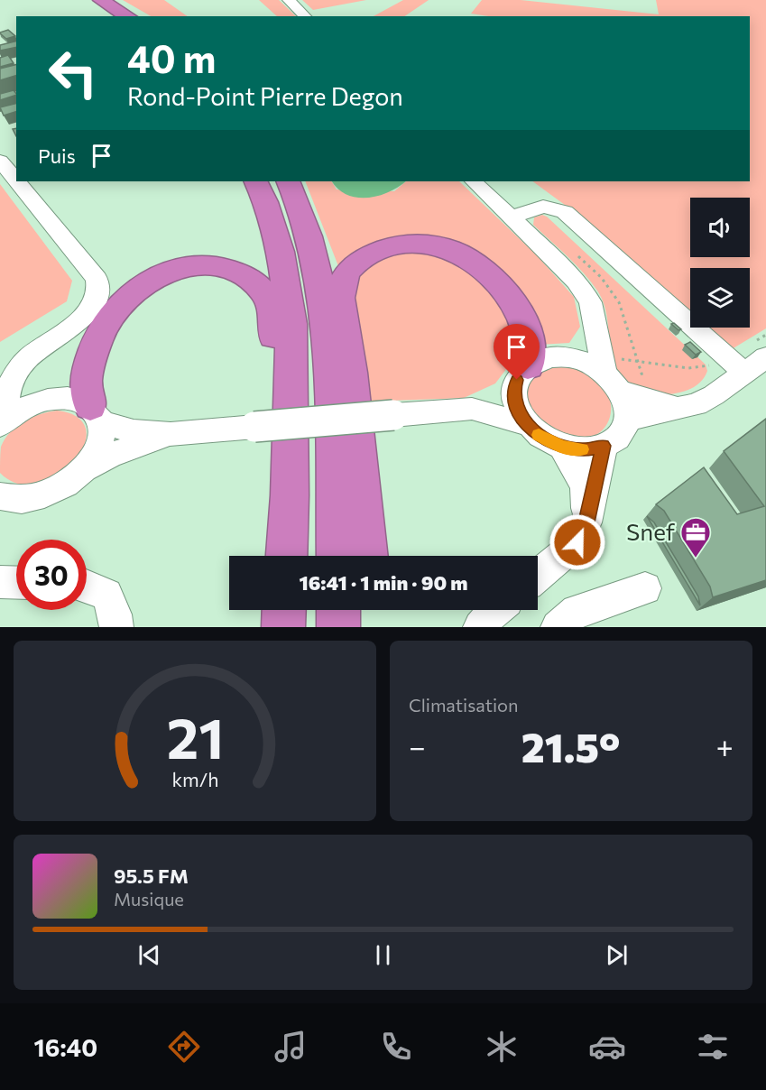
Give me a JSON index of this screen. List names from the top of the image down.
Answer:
{
  "places": {
    "office": ["Snef"]
  },
  "page": {
    "turn": ["40 m", "Rond-Point Pierre Degon"],
    "then": "Puis",
    "limit": "30",
    "trip": "16:41 · 1 min · 90 m",
    "tile": "Climatisation",
    "heat": ["−", "21.5°", "+"],
    "song": ["95.5 FM", "Musique"],
    "tabs": "16:40",
    "gauge": ["21", "km/h"]
  }
}
